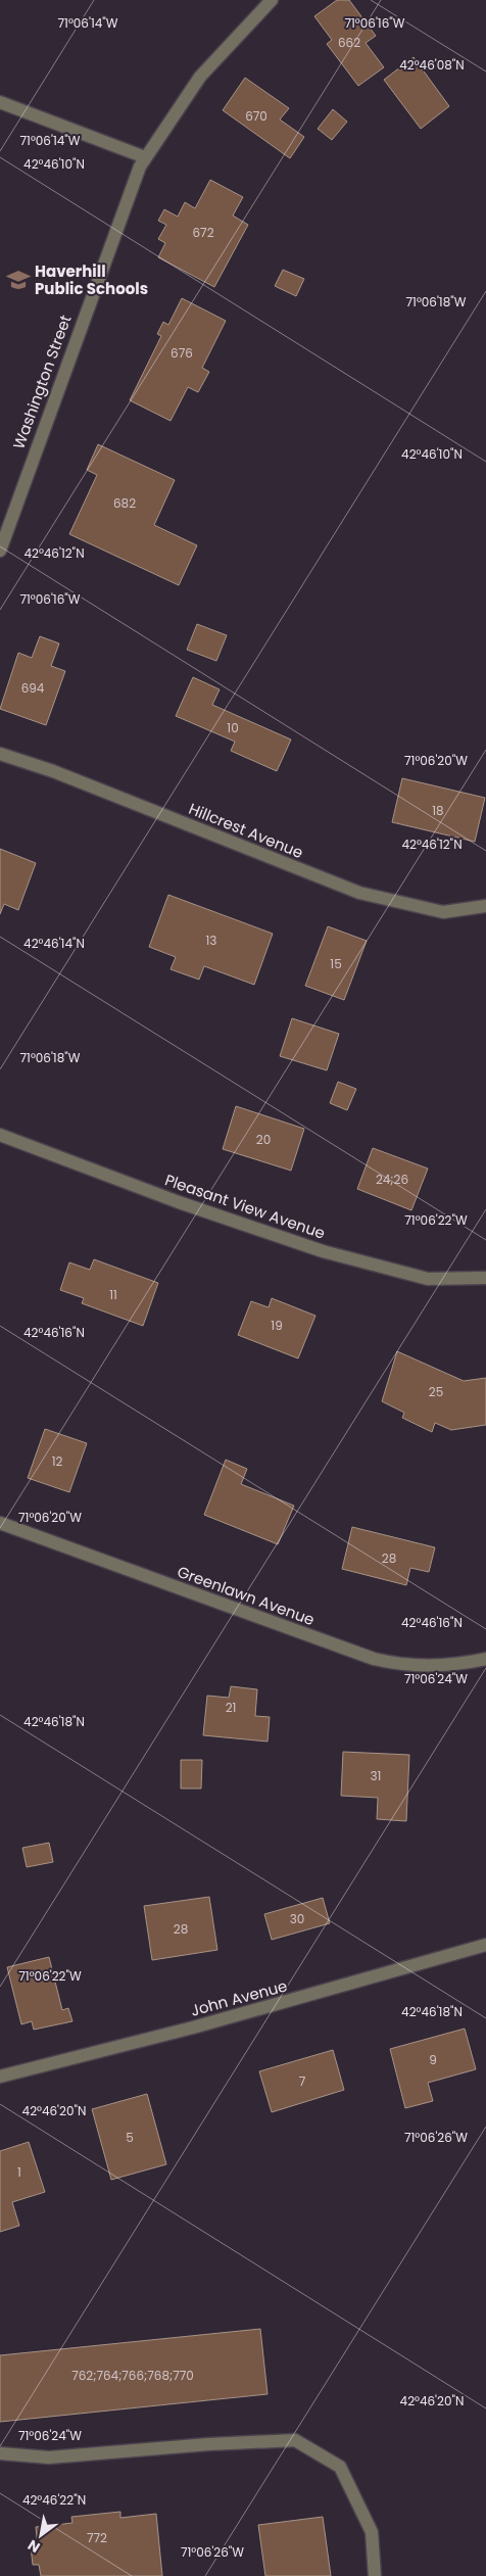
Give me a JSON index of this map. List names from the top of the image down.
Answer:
{
  "streets": {
    "street": [
      "Washington Street",
      "Hillcrest Avenue",
      "Pleasant View Avenue",
      "Greenlawn Avenue",
      "John Avenue"
    ]
  },
  "places": {
    "school or university": ["Haverhill Public Schools"]
  },
  "house_numbers": [
    "662",
    "670",
    "672",
    "676",
    "682",
    "694",
    "10",
    "18",
    "13",
    "15",
    "20",
    "24;26",
    "11",
    "19",
    "25",
    "12",
    "28",
    "21",
    "31",
    "30",
    "28",
    "9",
    "7",
    "5",
    "1",
    "762;764;766;768;770",
    "772"
  ],
  "north": "bottom left",
  "coordinates": [
    "71°06'14\"W",
    "71°06'16\"W",
    "42°46'08\"N",
    "42°46'10\"N",
    "71°06'18\"W",
    "42°46'12\"N",
    "71°06'20\"W",
    "42°46'14\"N",
    "71°06'22\"W",
    "42°46'16\"N",
    "71°06'24\"W",
    "42°46'18\"N",
    "42°46'20\"N",
    "71°06'26\"W",
    "42°46'22\"N"
  ]
}
